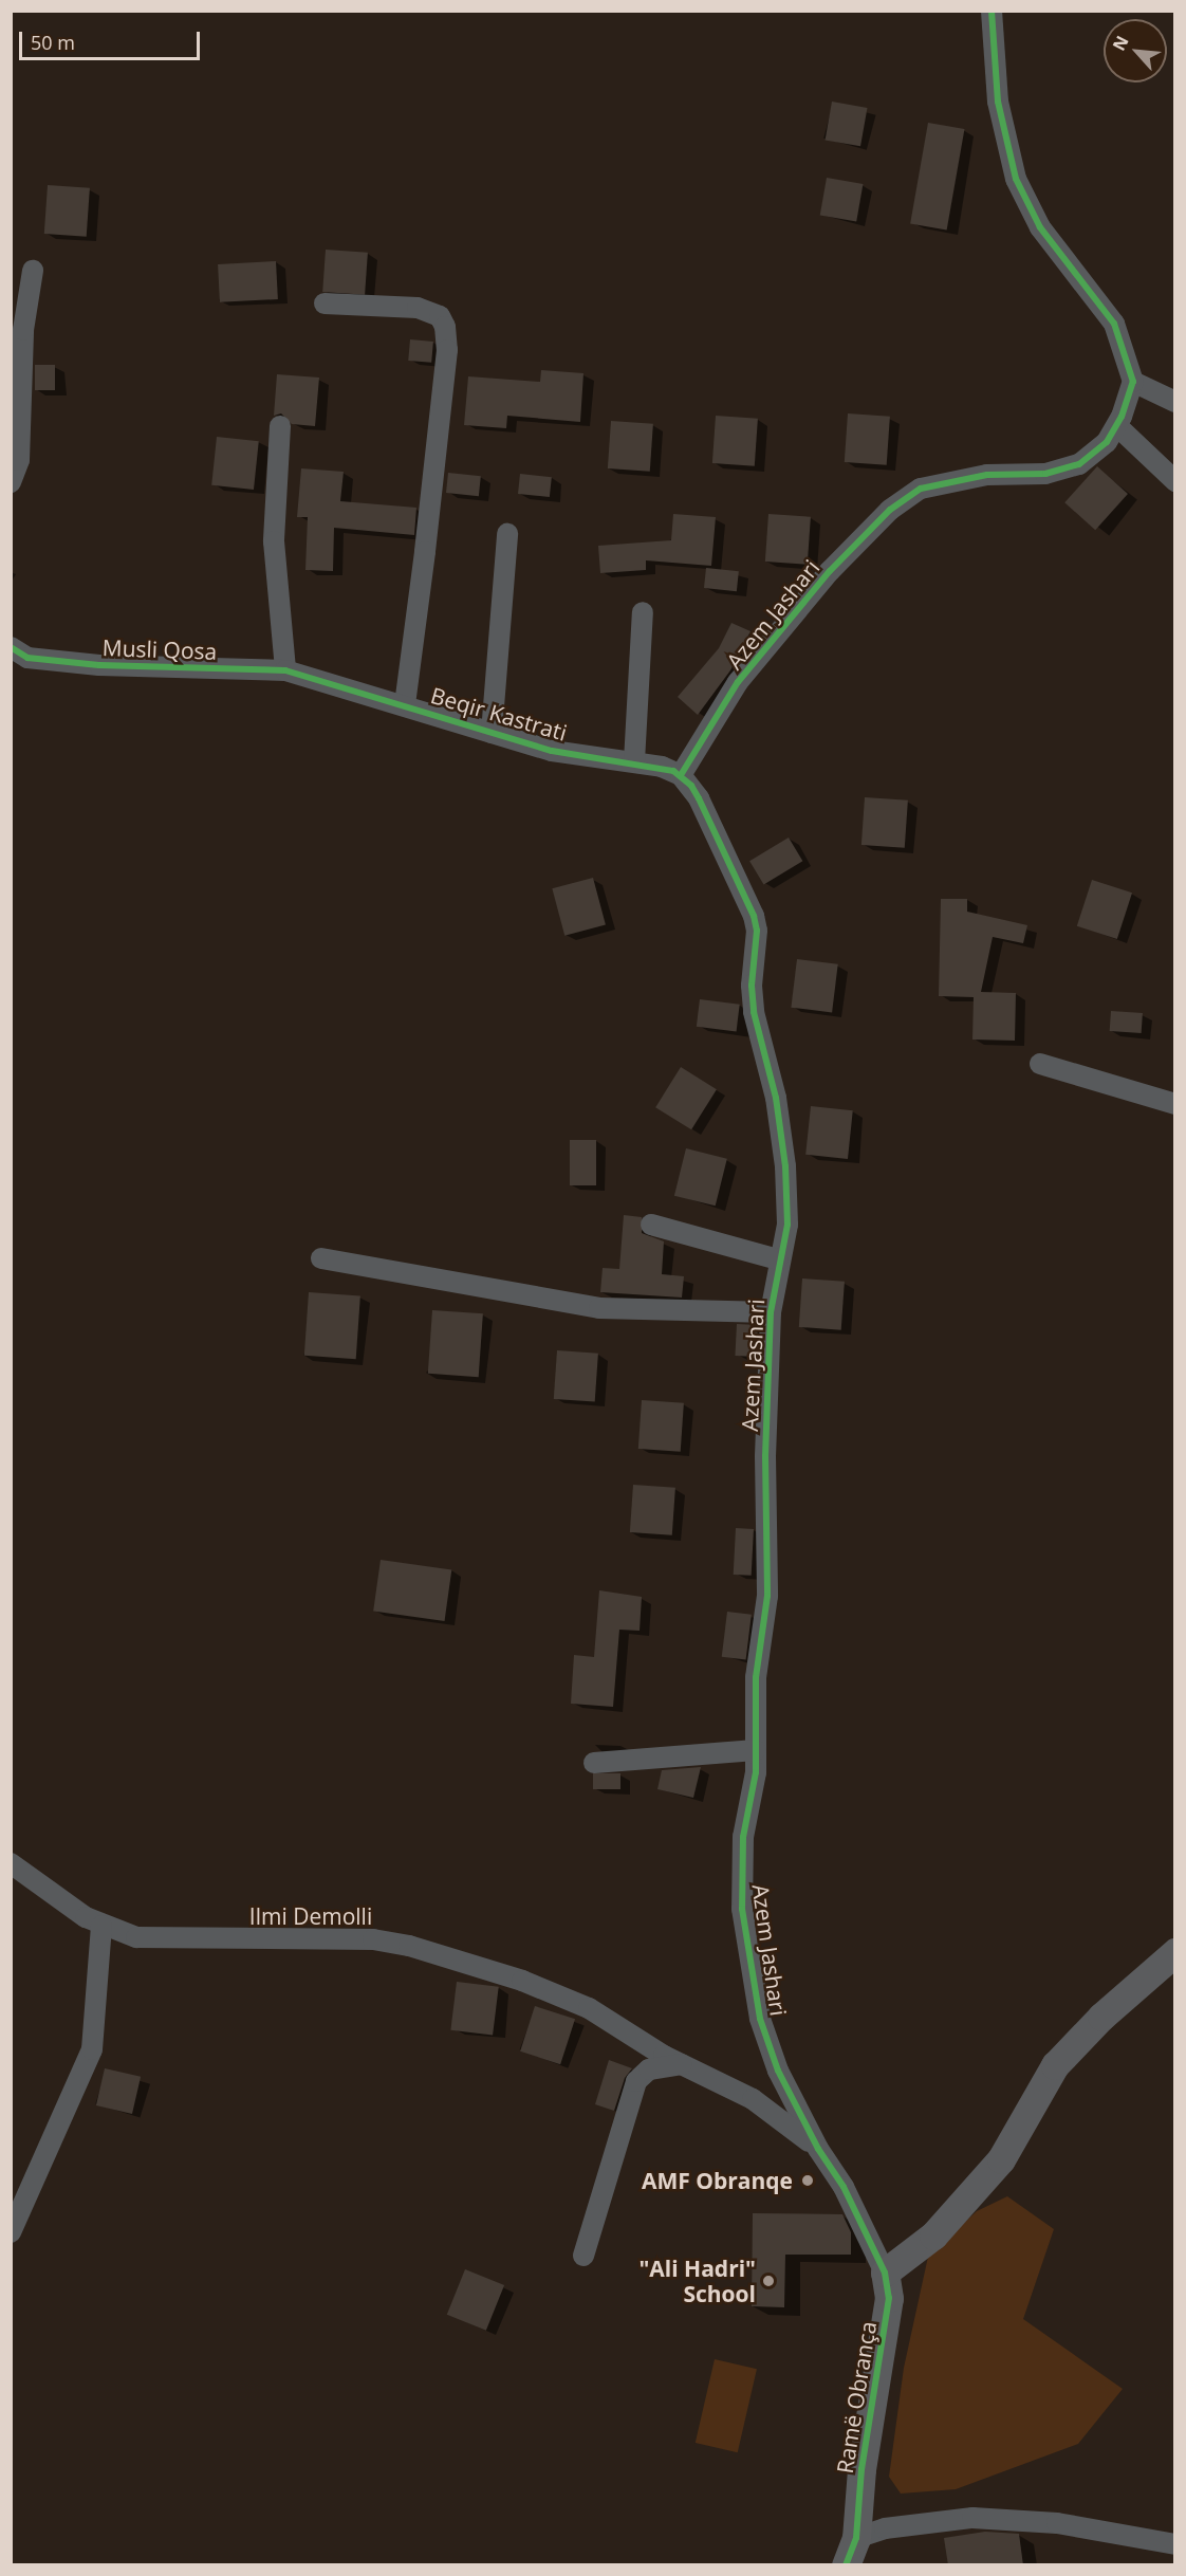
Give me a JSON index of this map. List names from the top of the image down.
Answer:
{
  "streets": {
    "street": [
      "Azem Jashari",
      "Musli Qosa",
      "Beqir Kastrati",
      "Ilmi Demolli",
      "Ramë Obrança"
    ]
  },
  "crossings": [
    ["Azem Jashari", "Beqir Kastrati"],
    ["Azem Jashari", "Ilmi Demolli"],
    ["Azem Jashari", "Ramë Obrança"],
    ["Musli Qosa", "Beqir Kastrati"]
  ],
  "places": ["AMF Obranqe", "\"Ali Hadri\" School"],
  "scale_bar": "50 m",
  "north": "top left"
}
